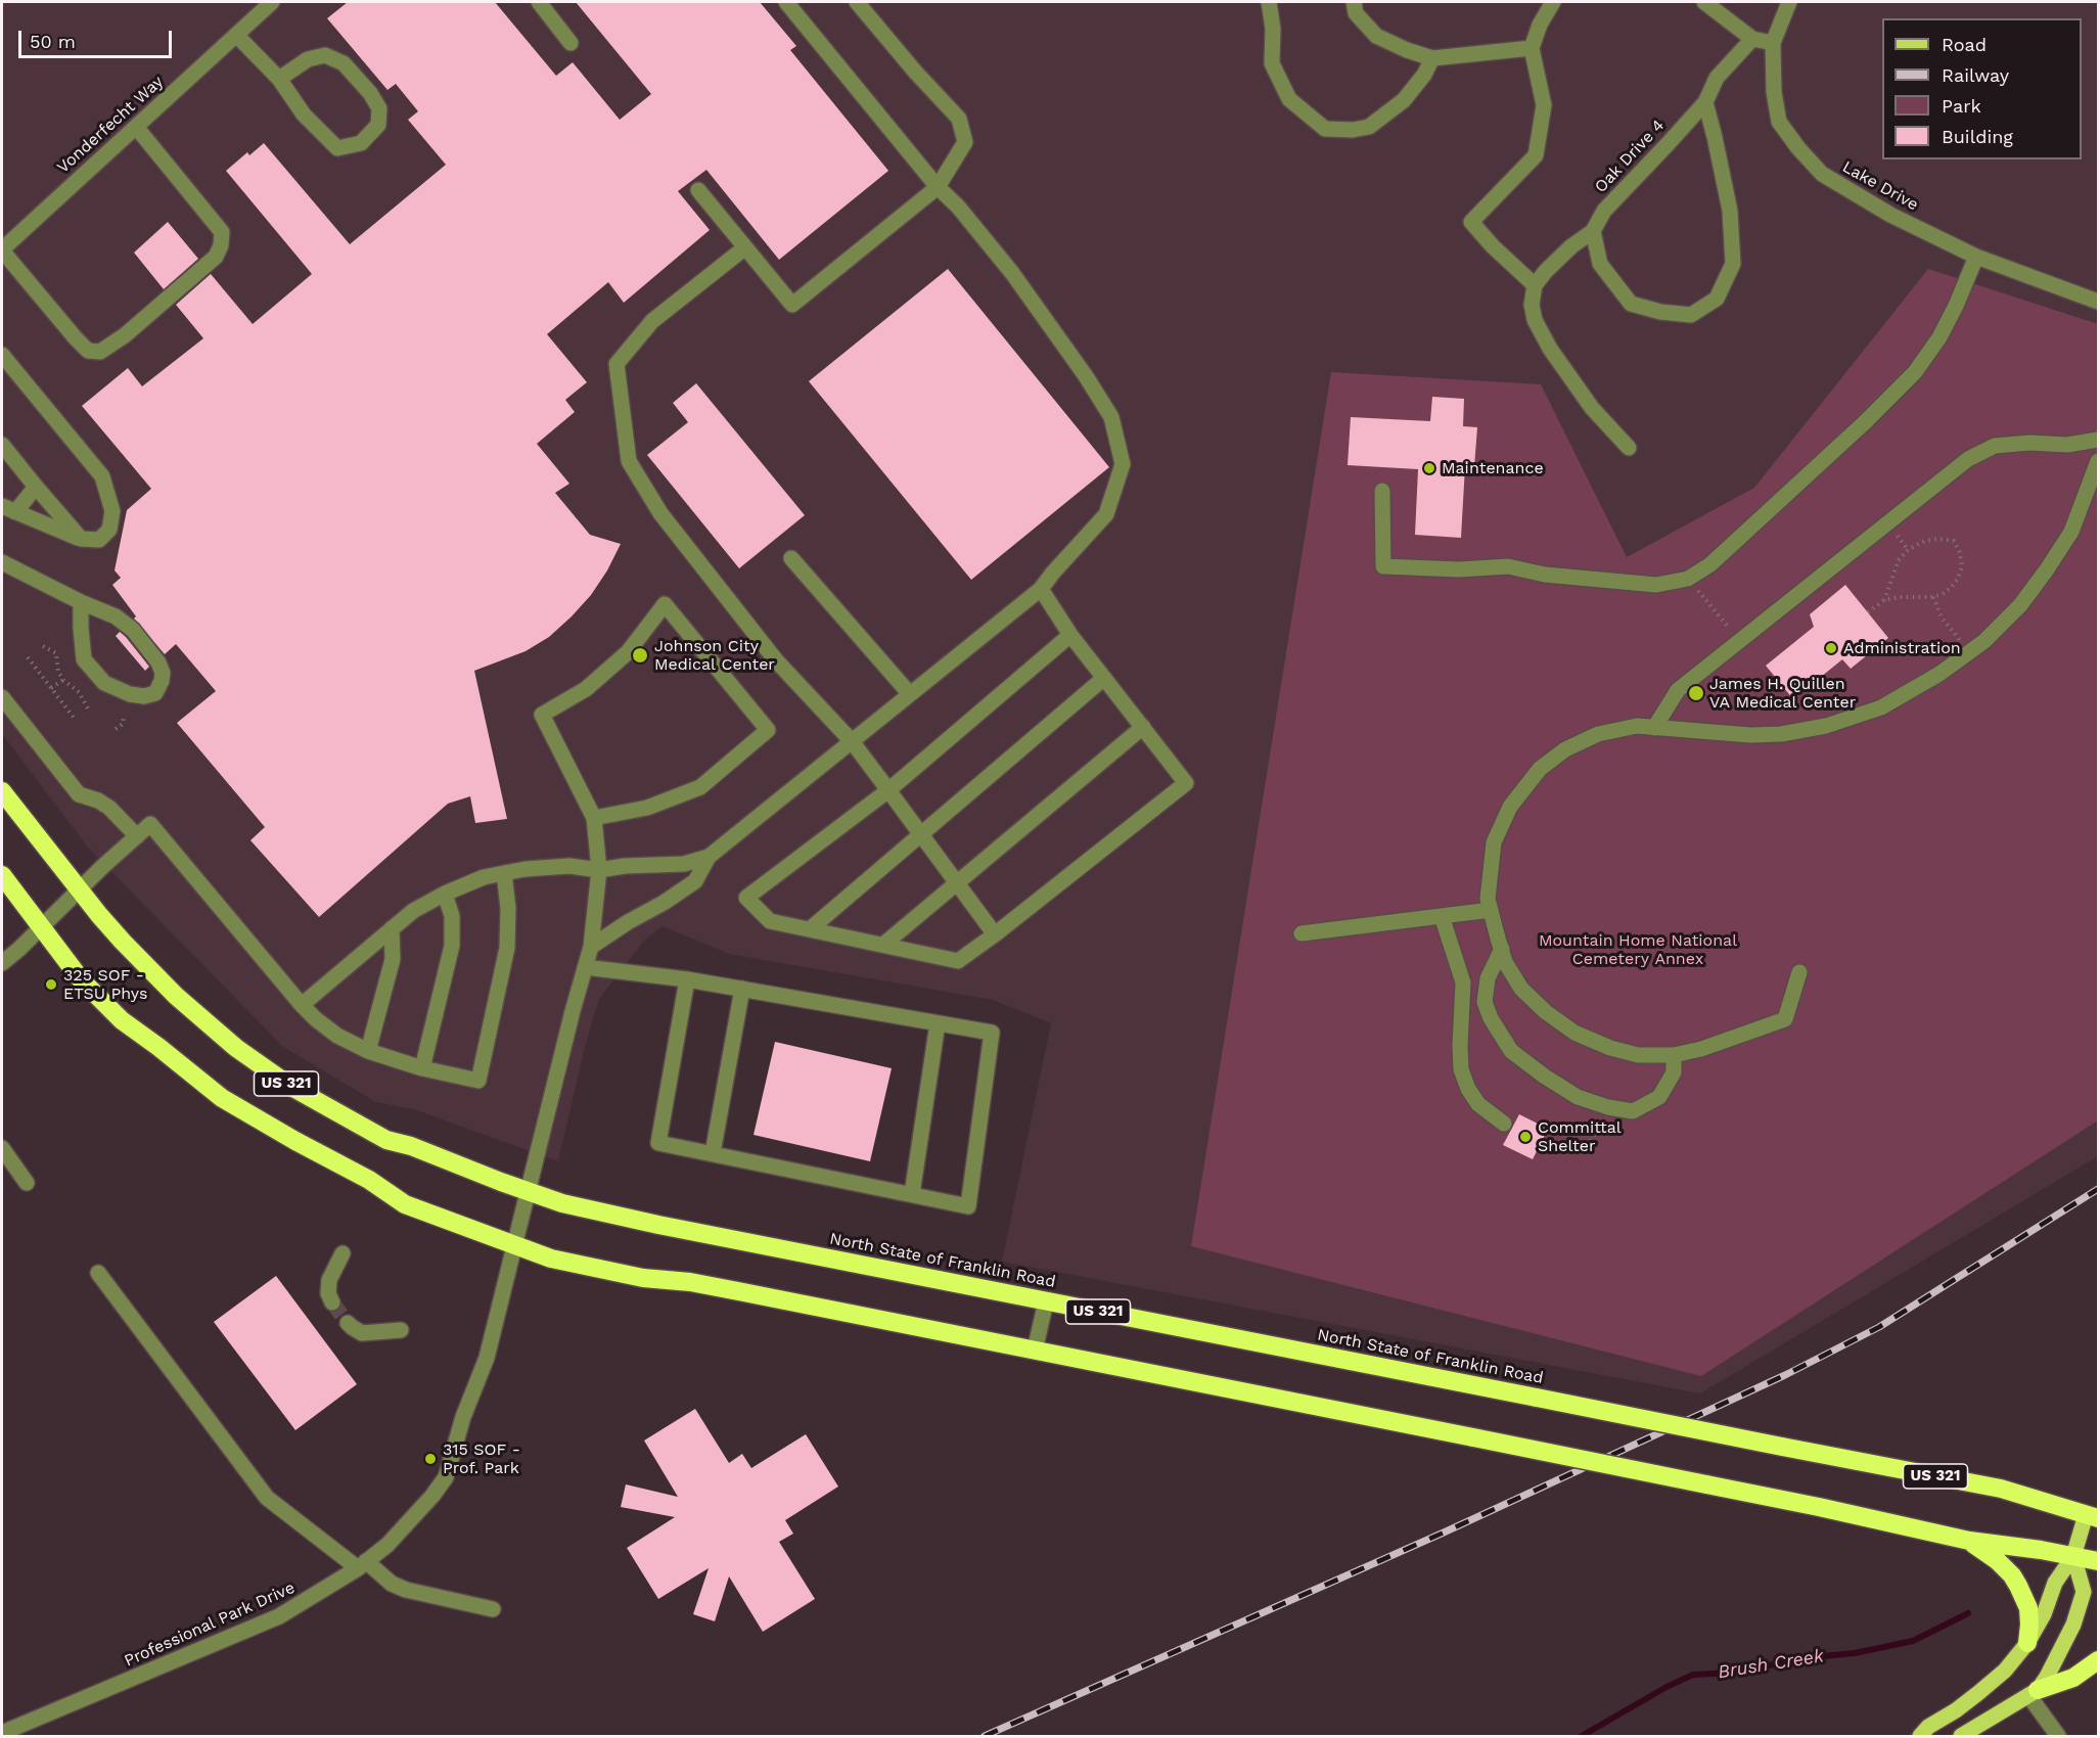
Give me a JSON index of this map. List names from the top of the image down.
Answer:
{
  "streets": {
    "highway": ["US 321", "North State of Franklin Road"],
    "street": [
      "Vonderfecht Way",
      "Oak Drive 4",
      "Lake Drive",
      "Professional Park Drive"
    ]
  },
  "crossings": [
    ["US 321", "Professional Park Drive"],
    ["North State of Franklin Road", "Professional Park Drive"]
  ],
  "water": ["Brush Creek"],
  "parks": ["Mountain Home National Cemetery Annex"],
  "places": [
    "Maintenance",
    "Administration",
    "Johnson City Medical Center",
    "James H. Quillen VA Medical Center",
    "325 SOF - ETSU Phys",
    "Committal Shelter",
    "315 SOF - Prof. Park"
  ],
  "legend": [
    "Road",
    "Railway",
    "Park",
    "Building"
  ],
  "scale_bar": "50 m"
}
